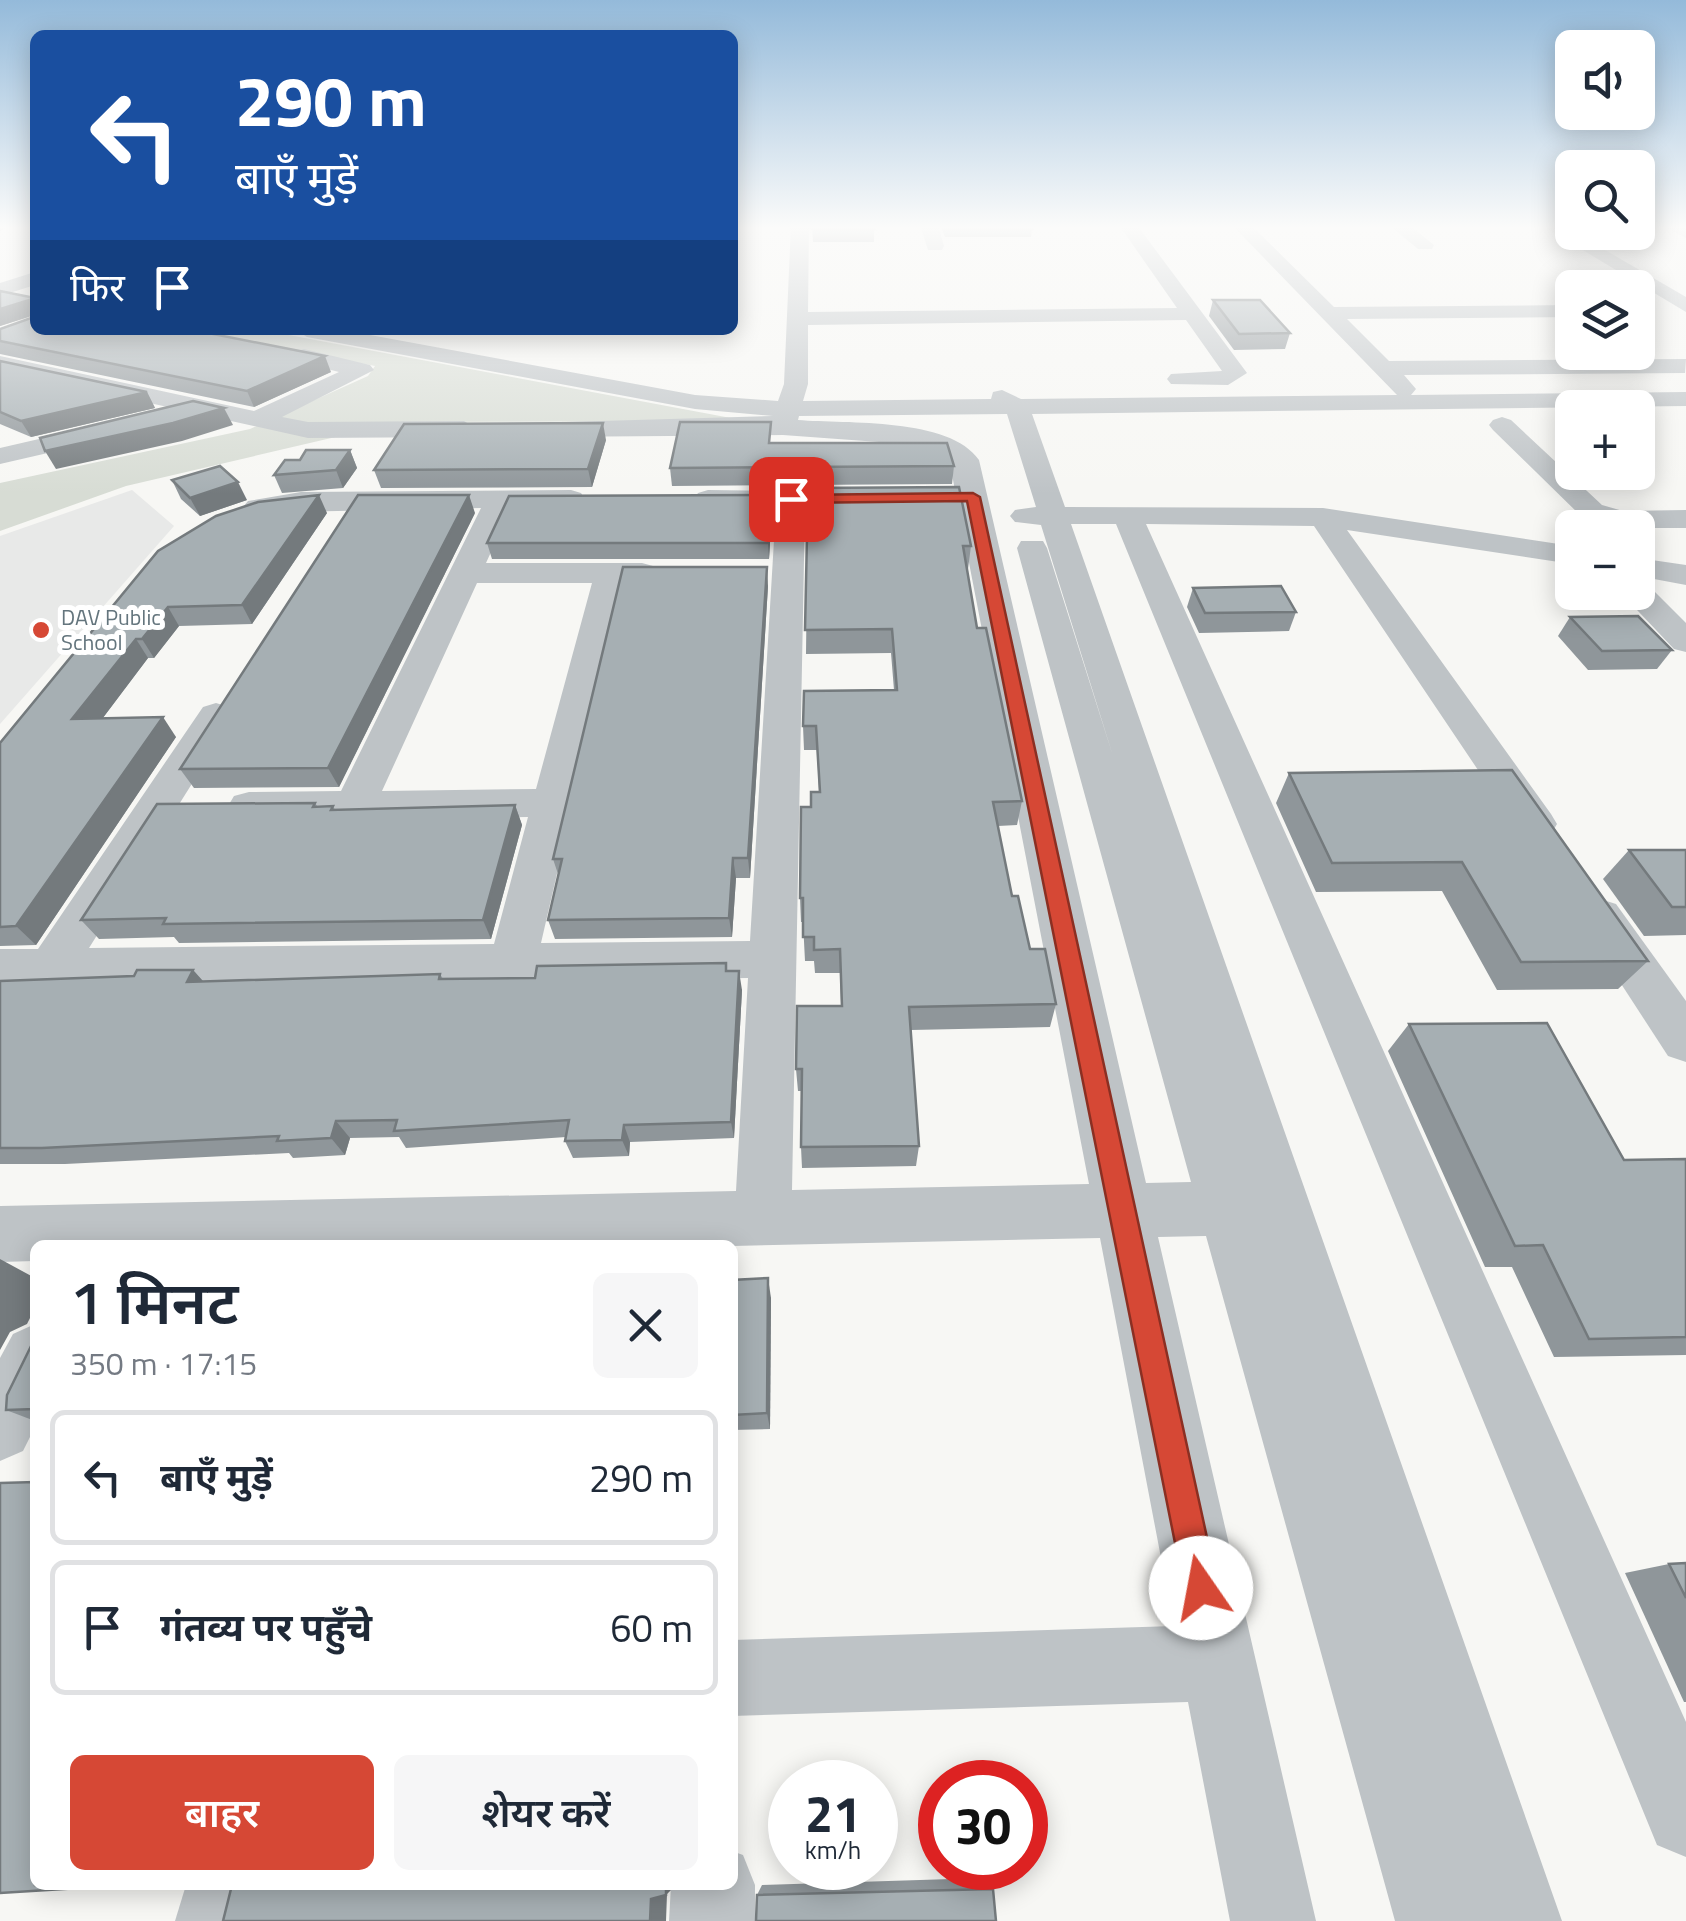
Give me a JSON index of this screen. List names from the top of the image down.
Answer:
{
  "places": ["DAV Public School"],
  "page": {
    "map_buttons": ["+", "−"],
    "turn": ["290 m", "बाएँ मुड़ें"],
    "then": "फिर",
    "heading": ["1 मिनट", "350 m · 17:15"],
    "list": [
      {
        "name": "बाएँ मुड़ें",
        "value": "290 m"
      },
      {
        "name": "गंतव्य पर पहुँचे",
        "value": "60 m"
      }
    ],
    "buttons": ["बाहर", "शेयर करें"],
    "speed": "21 km/h",
    "limit": "30"
  }
}
